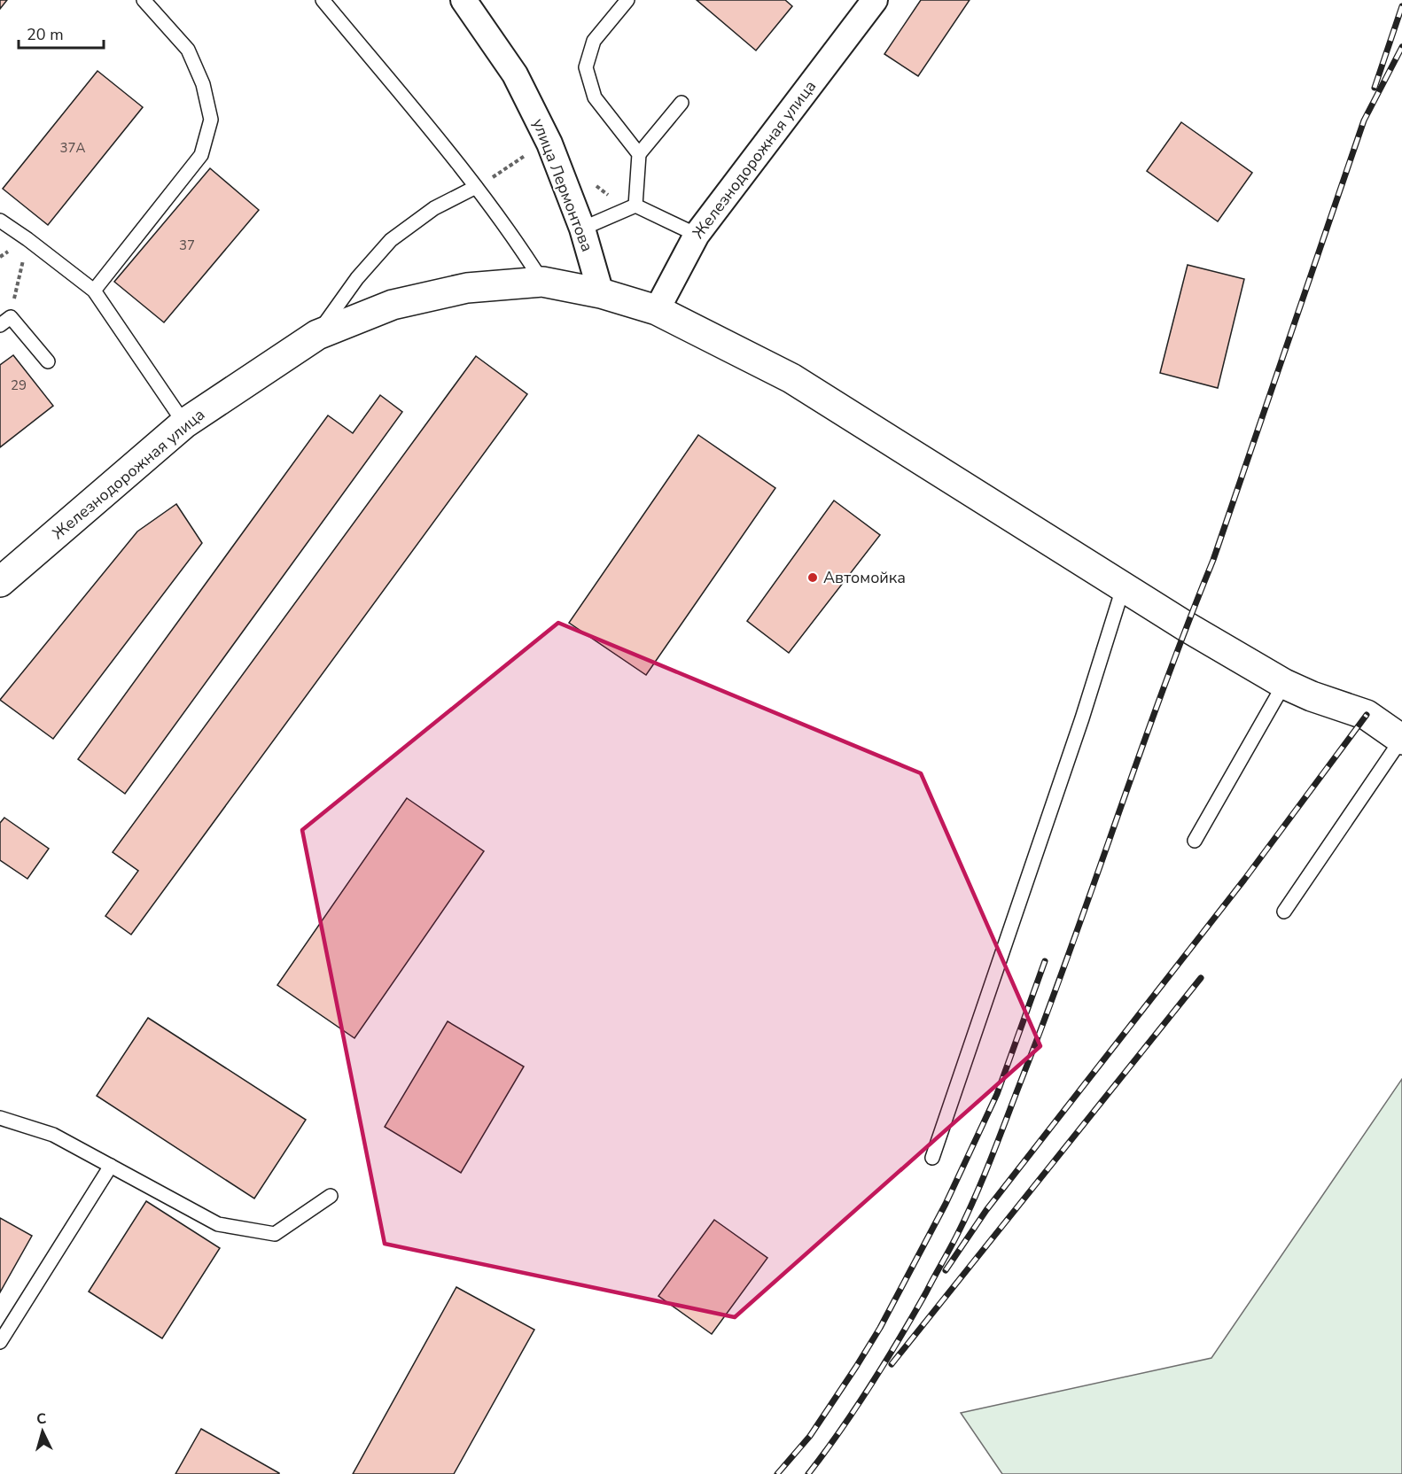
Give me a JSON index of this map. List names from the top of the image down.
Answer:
{
  "streets": {
    "main road": ["Железнодорожная улица"],
    "street": ["улица Лермонтова"]
  },
  "crossings": [
    ["Железнодорожная улица", "улица Лермонтова"]
  ],
  "places": ["Автомойка"],
  "house_numbers": ["37А", "37", "29"],
  "scale_bar": "20 m",
  "north": "top"
}
